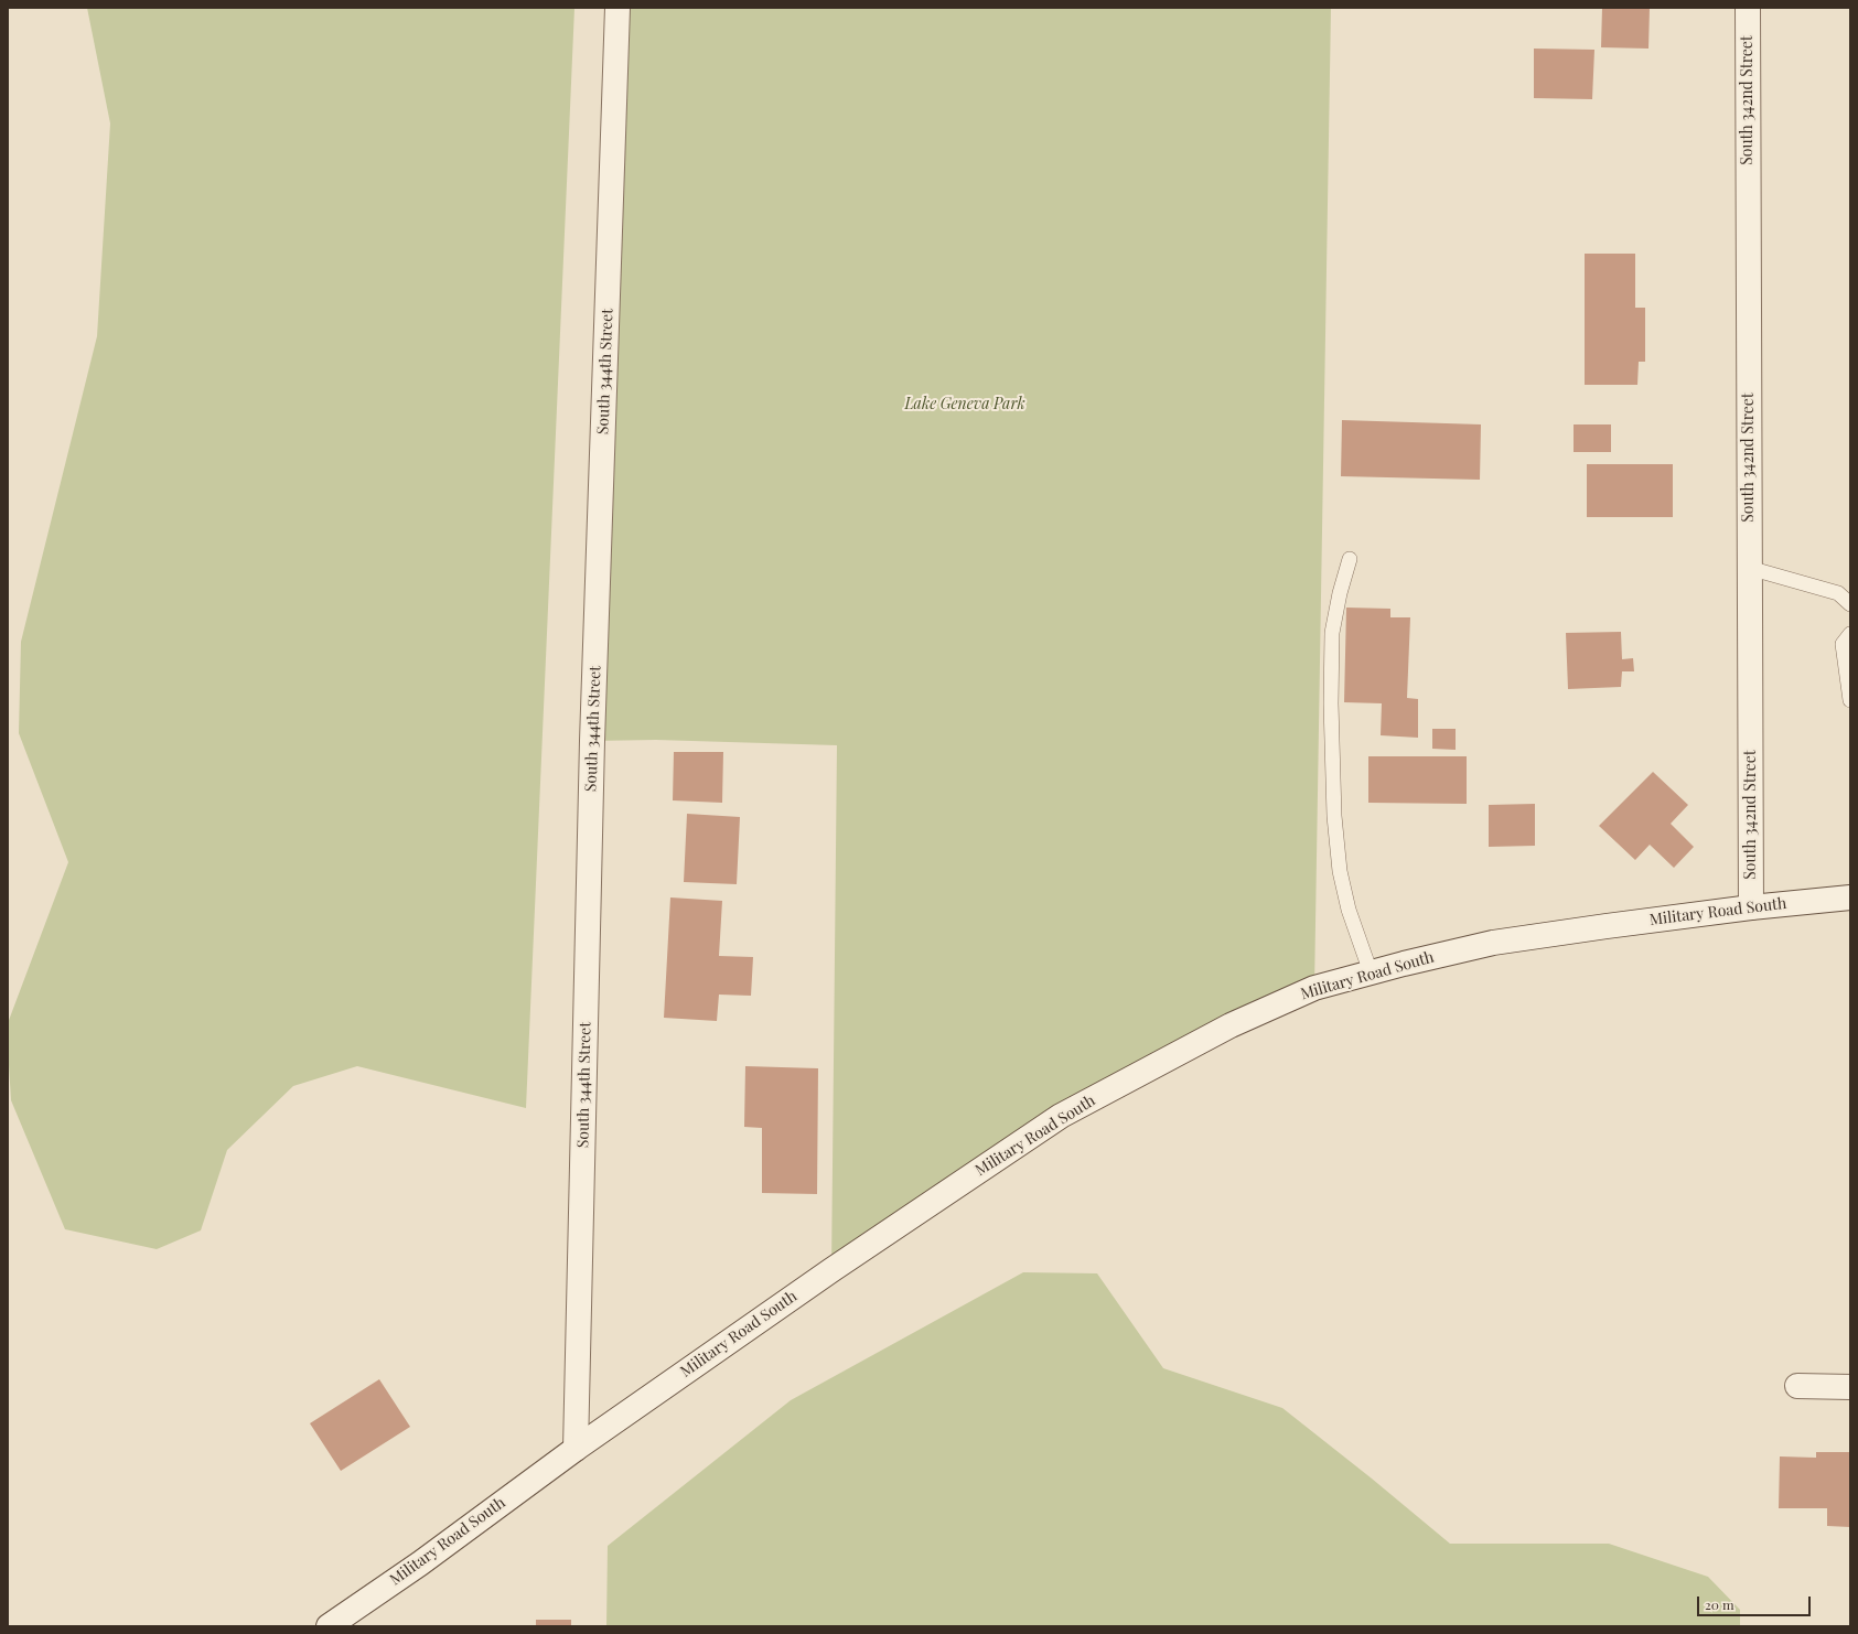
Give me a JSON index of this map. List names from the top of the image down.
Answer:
{
  "streets": {
    "street": ["South 342nd Street", "South 344th Street", "Military Road South"]
  },
  "crossings": [
    ["South 342nd Street", "Military Road South"],
    ["South 344th Street", "Military Road South"]
  ],
  "parks": ["Lake Geneva Park"],
  "scale_bar": "20 m"
}
